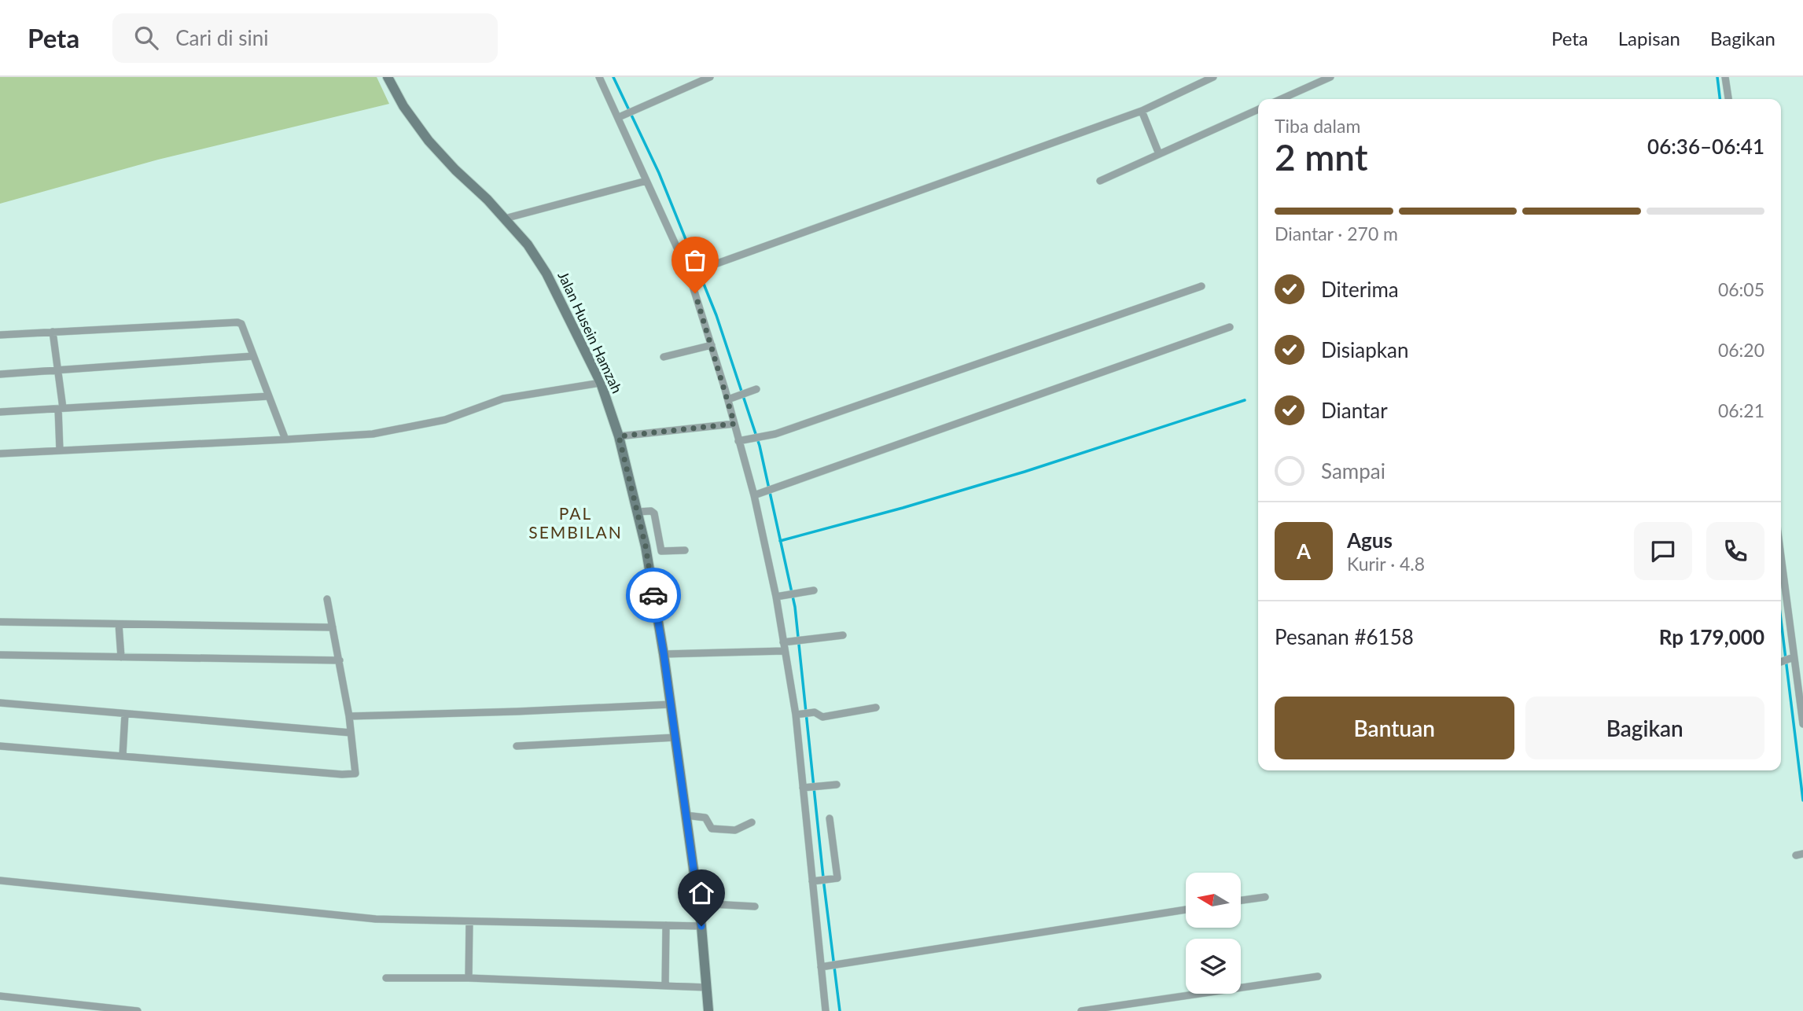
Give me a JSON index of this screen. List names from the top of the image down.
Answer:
{
  "streets": {
    "street": ["Jalan Husein Hamzah"]
  },
  "districts": ["PAL SEMBILAN"],
  "north": "left",
  "page": {
    "header": "Peta",
    "search": "Cari di sini",
    "nav": ["Peta", "Lapisan", "Bagikan"],
    "heading": ["2 mnt", "Tiba dalam", "06:36–06:41"],
    "panel": [
      "Agus",
      "Kurir · 4.8",
      "Pesanan #6158",
      "Rp 179,000"
    ],
    "bar": "Diantar · 270 m",
    "list": [
      ["Diterima", "06:05"],
      ["Disiapkan", "06:20"],
      ["Diantar", "06:21"],
      "Sampai"
    ],
    "round": "A",
    "buttons": ["Bantuan", "Bagikan"]
  }
}
